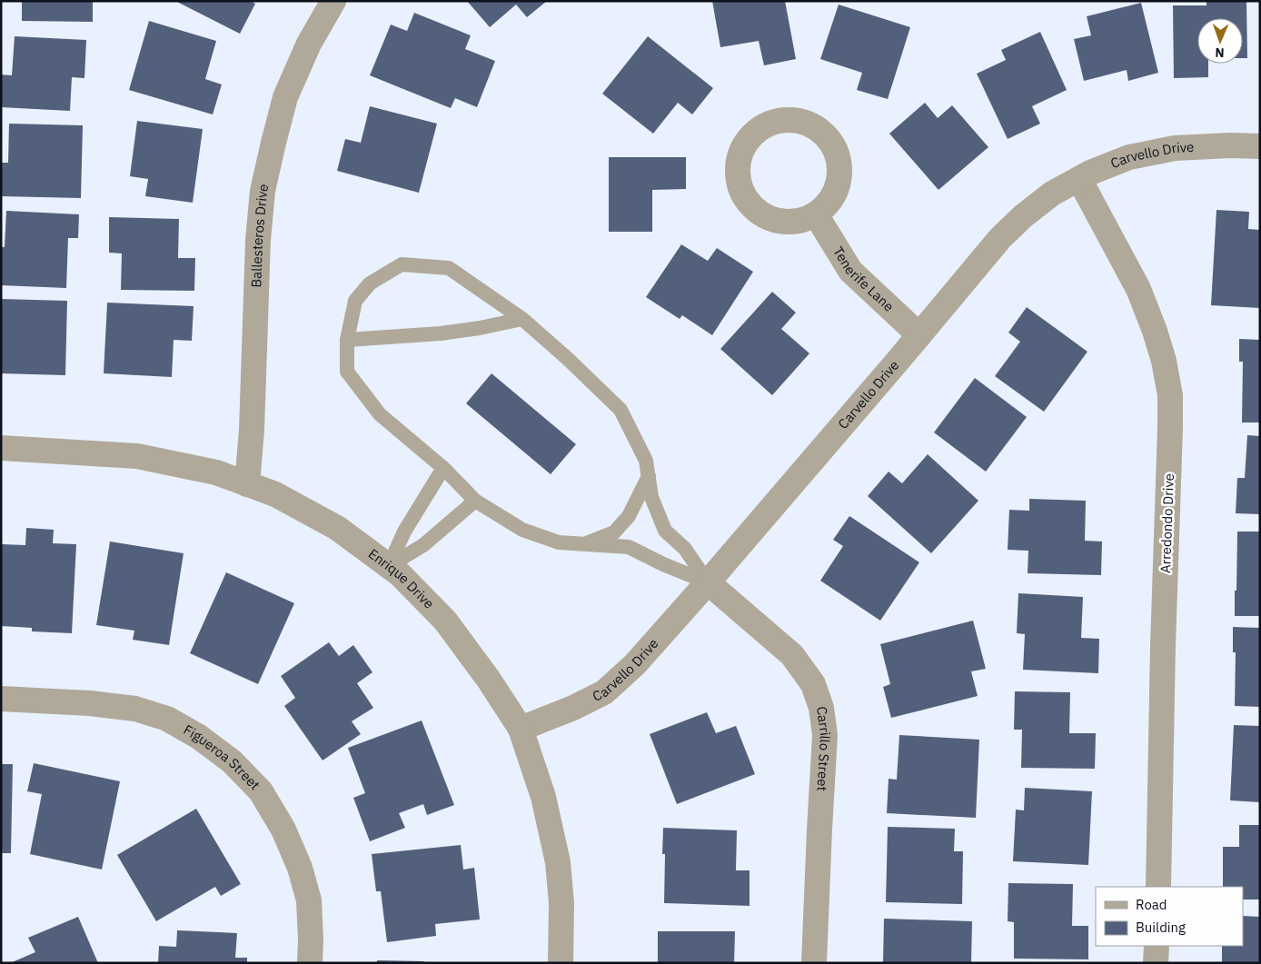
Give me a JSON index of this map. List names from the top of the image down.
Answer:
{
  "streets": {
    "street": [
      "Carvello Drive",
      "Ballesteros Drive",
      "Tenerife Lane",
      "Arredondo Drive",
      "Enrique Drive",
      "Carrillo Street",
      "Figueroa Street"
    ]
  },
  "crossings": [
    ["Carvello Drive", "Tenerife Lane"],
    ["Carvello Drive", "Arredondo Drive"],
    ["Carvello Drive", "Enrique Drive"],
    ["Carvello Drive", "Carrillo Street"],
    ["Ballesteros Drive", "Enrique Drive"]
  ],
  "legend": ["Road", "Building"],
  "north": "bottom"
}
